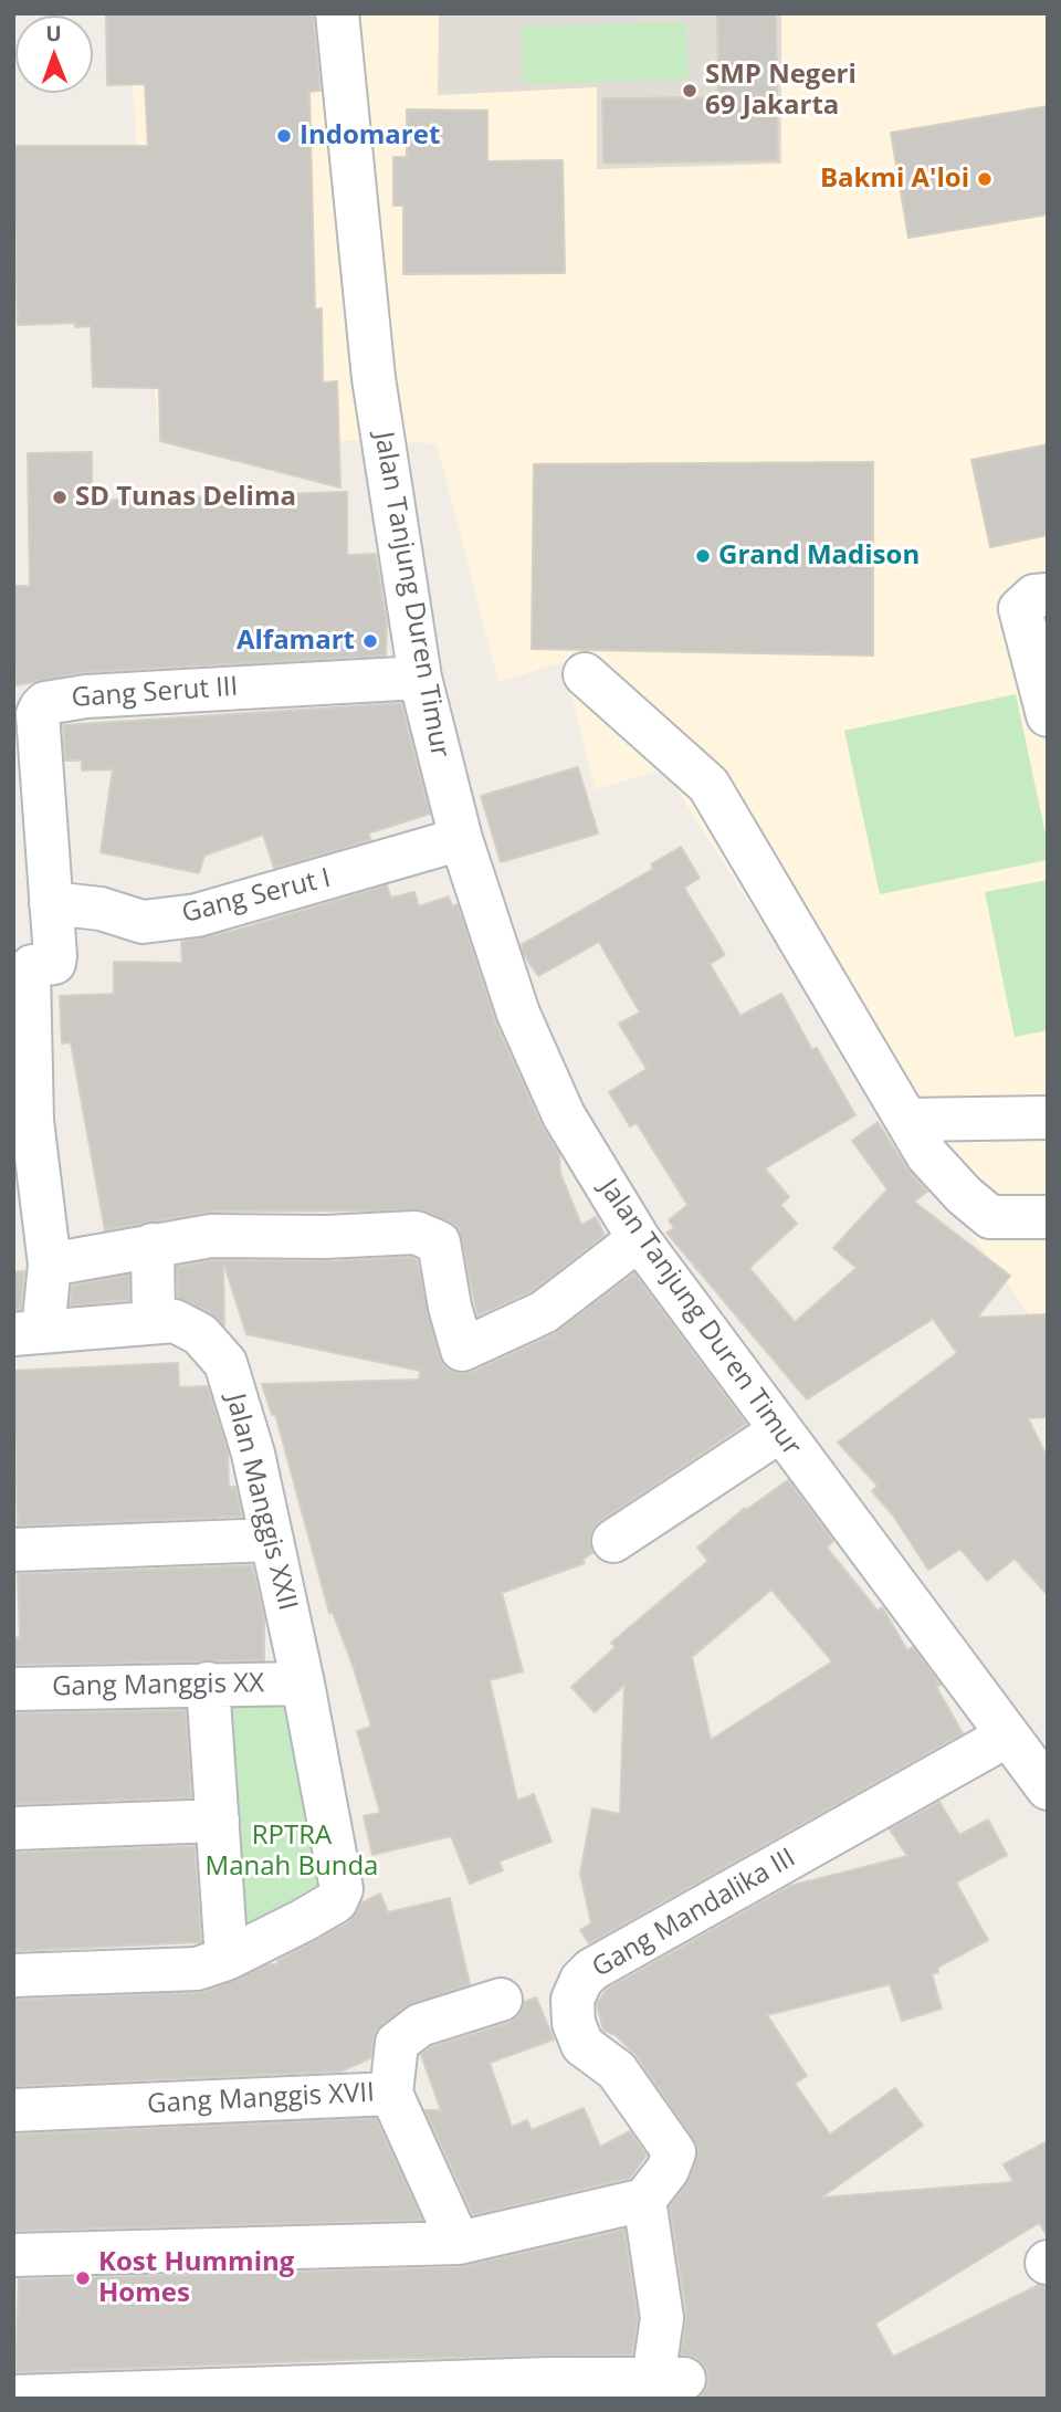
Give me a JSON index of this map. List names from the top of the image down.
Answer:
{
  "streets": {
    "street": [
      "Jalan Tanjung Duren Timur",
      "Gang Serut III",
      "Gang Serut I",
      "Jalan Manggis XXII",
      "Gang Manggis XX",
      "Gang Mandalika III",
      "Gang Manggis XVII"
    ]
  },
  "crossings": [
    ["Jalan Tanjung Duren Timur", "Gang Serut III"],
    ["Jalan Tanjung Duren Timur", "Gang Serut I"],
    ["Jalan Tanjung Duren Timur", "Gang Mandalika III"],
    ["Gang Serut III", "Gang Serut I"],
    ["Jalan Manggis XXII", "Gang Manggis XX"]
  ],
  "parks": ["RPTRA Manah Bunda"],
  "places": [
    "SMP Negeri 69 Jakarta",
    "Indomaret",
    "Bakmi A'loi",
    "SD Tunas Delima",
    "Grand Madison",
    "Alfamart",
    "Kost Humming Homes"
  ],
  "north": "top"
}
